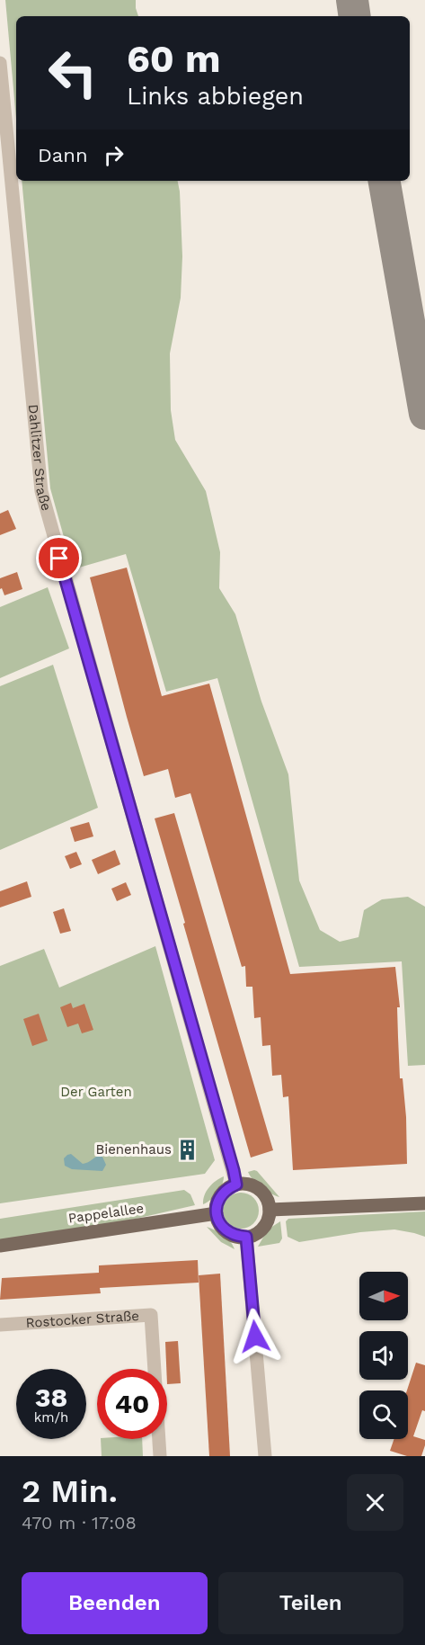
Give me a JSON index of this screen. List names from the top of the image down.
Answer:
{
  "streets": {
    "main road": ["Pappelallee"],
    "street": ["Dahlitzer Straße", "Rostocker Straße"]
  },
  "crossings": [
    ["Dahlitzer Straße", "Pappelallee"]
  ],
  "parks": ["Der Garten"],
  "places": {
    "building": ["Bienenhaus"]
  },
  "north": "right",
  "page": {
    "turn": ["60 m", "Links abbiegen"],
    "then": "Dann",
    "speed": "38 km/h",
    "limit": "40",
    "heading": ["2 Min.", "470 m · 17:08"],
    "buttons": ["Beenden", "Teilen"]
  }
}
